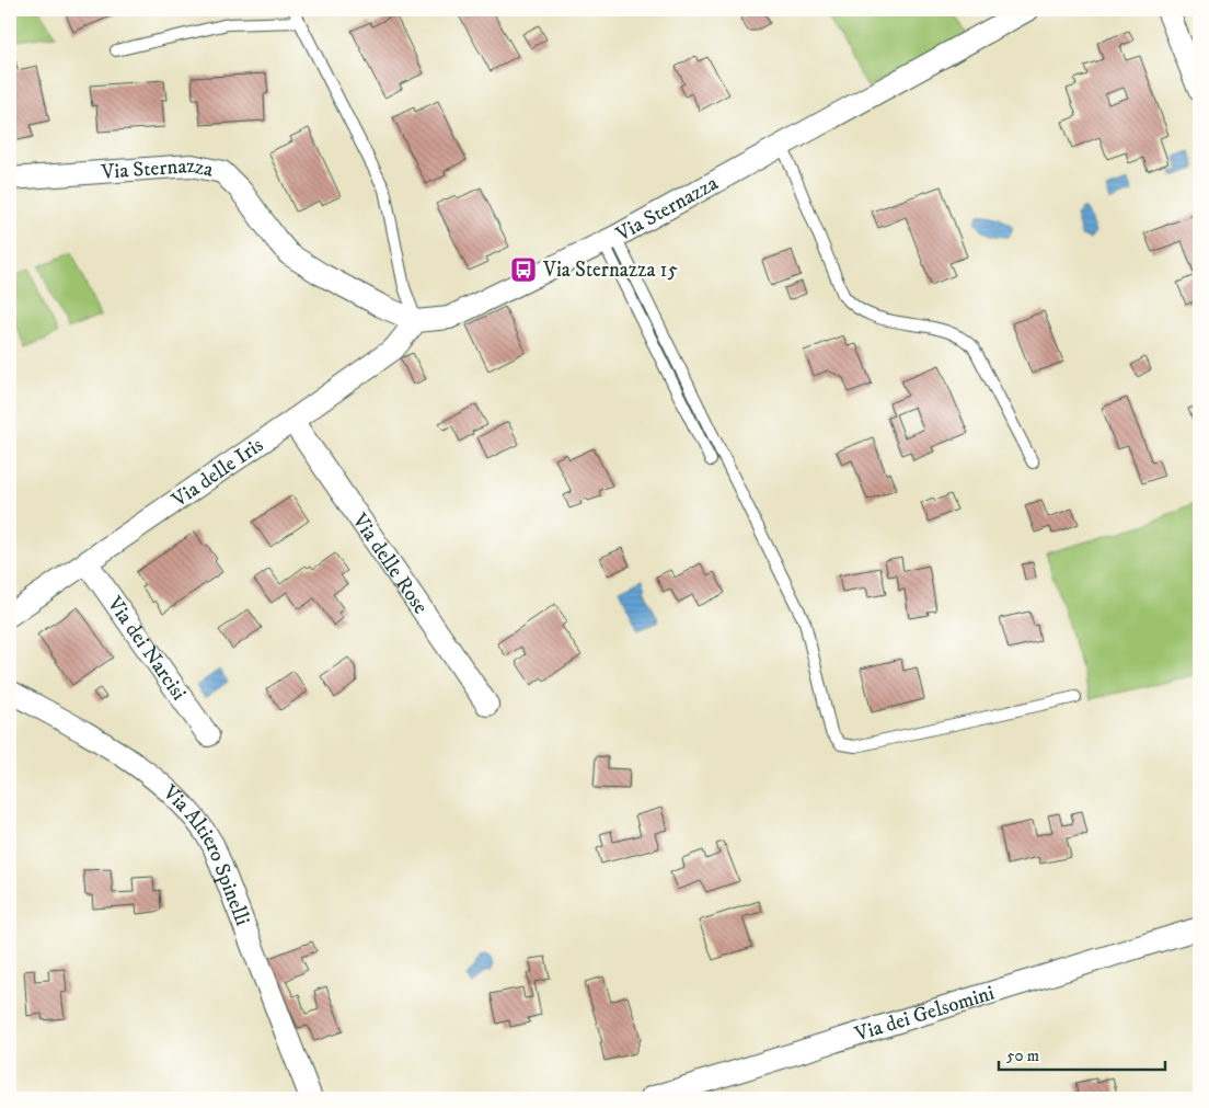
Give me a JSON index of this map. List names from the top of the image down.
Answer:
{
  "streets": {
    "street": [
      "Via Sternazza",
      "Via delle Iris",
      "Via delle Rose",
      "Via dei Narcisi",
      "Via Altiero Spinelli",
      "Via dei Gelsomini"
    ]
  },
  "crossings": [
    ["Via Sternazza", "Via delle Iris"],
    ["Via delle Iris", "Via delle Rose"],
    ["Via delle Iris", "Via dei Narcisi"]
  ],
  "places": {
    "bus stop": ["Via Sternazza 15"]
  },
  "scale_bar": "50 m"
}
